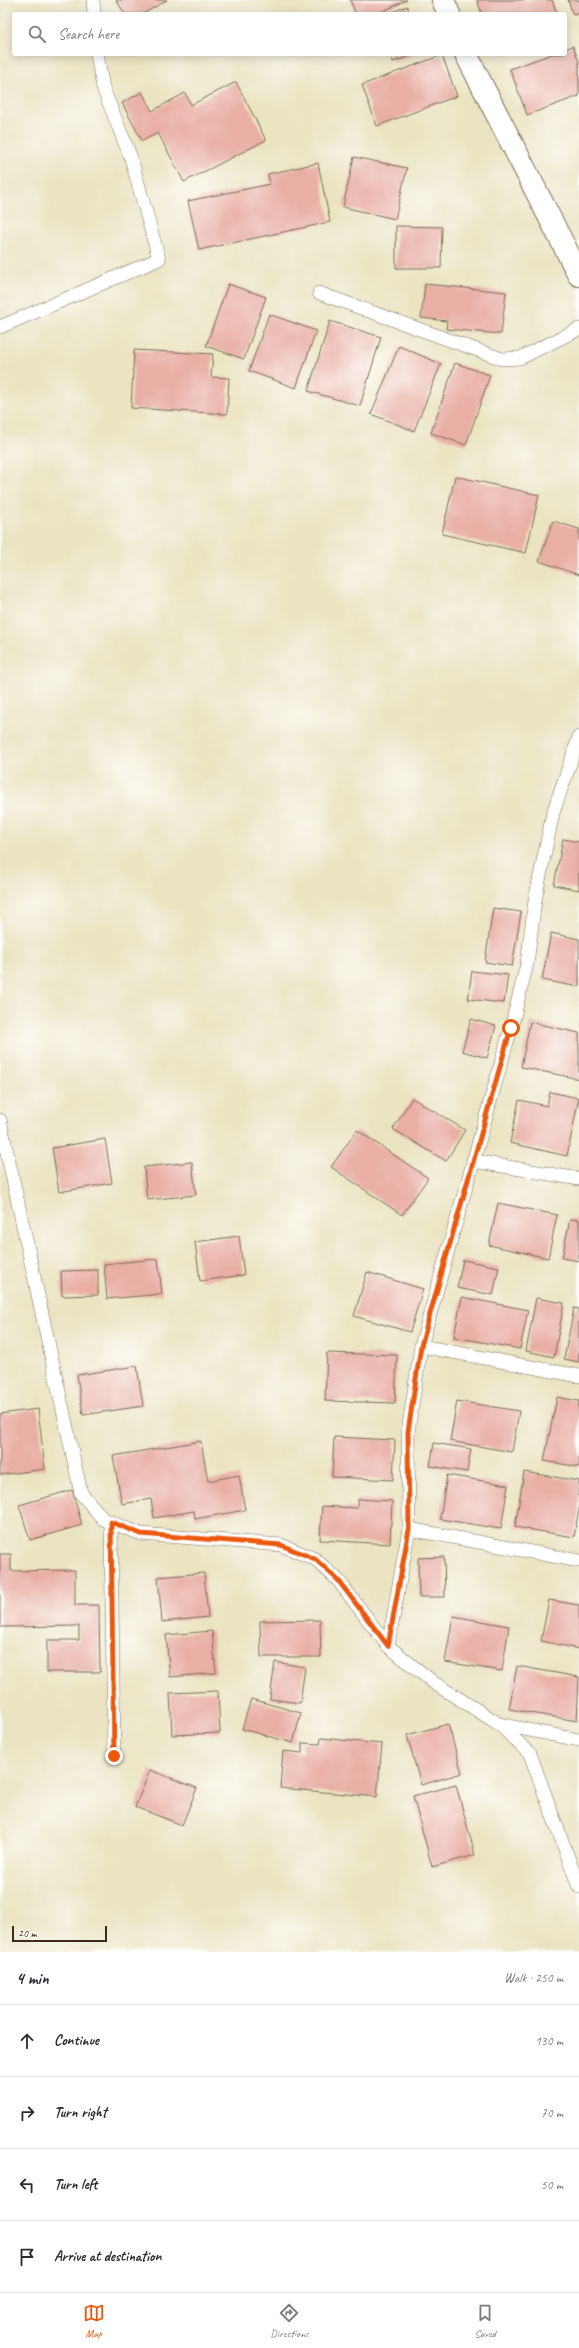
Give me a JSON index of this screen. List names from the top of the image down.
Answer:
{
  "scale_bar": "20 m",
  "page": {
    "search": "Search here",
    "scale": "20 m",
    "heading": ["4 min", "Walk · 250 m"],
    "list": [
      ["Continue", "130 m"],
      ["Turn right", "70 m"],
      ["Turn left", "50 m"],
      "Arrive at destination"
    ],
    "nav": ["Map", "Directions", "Saved"]
  }
}
